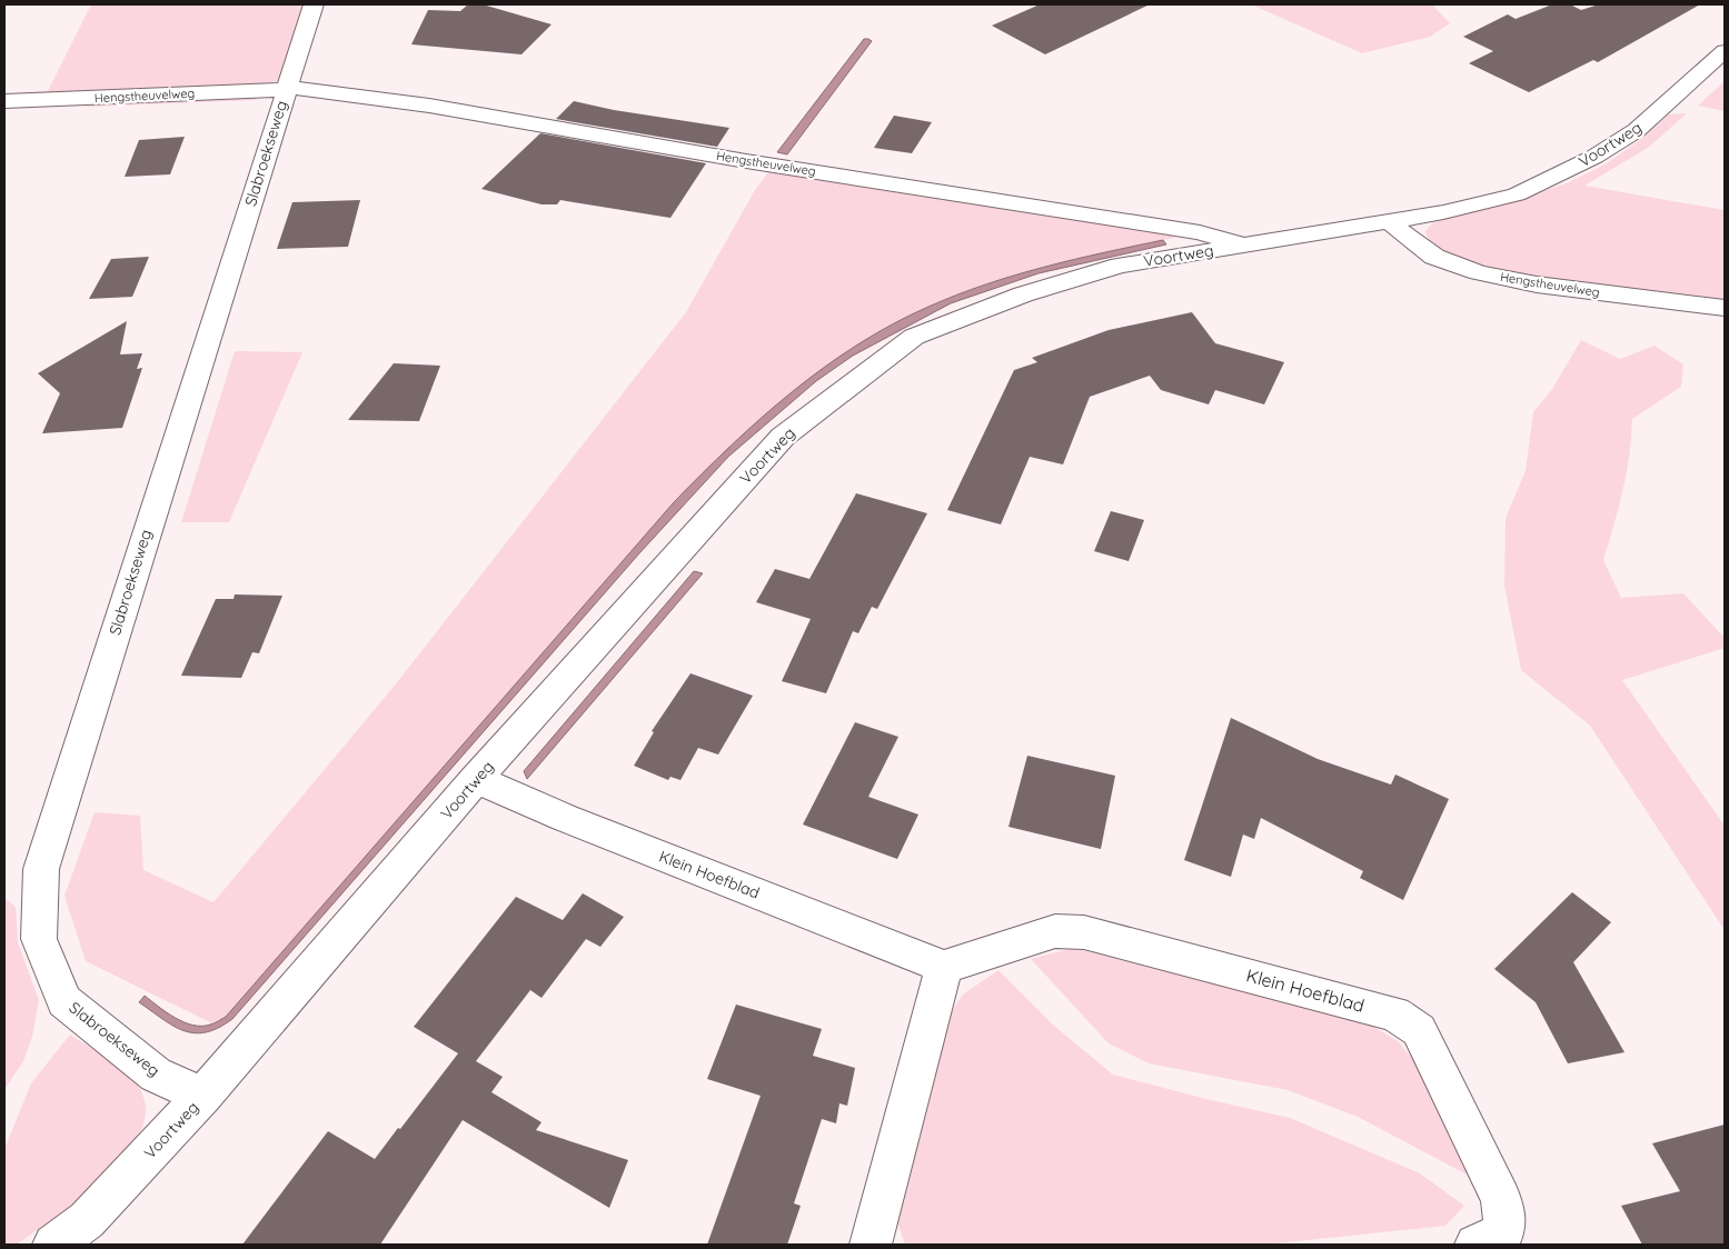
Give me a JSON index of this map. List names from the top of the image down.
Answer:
{
  "streets": {
    "street": [
      "Hengstheuvelweg",
      "Voortweg",
      "Slabroekseweg",
      "Klein Hoefblad"
    ]
  },
  "crossings": [
    ["Hengstheuvelweg", "Voortweg"],
    ["Hengstheuvelweg", "Slabroekseweg"],
    ["Voortweg", "Slabroekseweg"],
    ["Voortweg", "Klein Hoefblad"]
  ]
}
